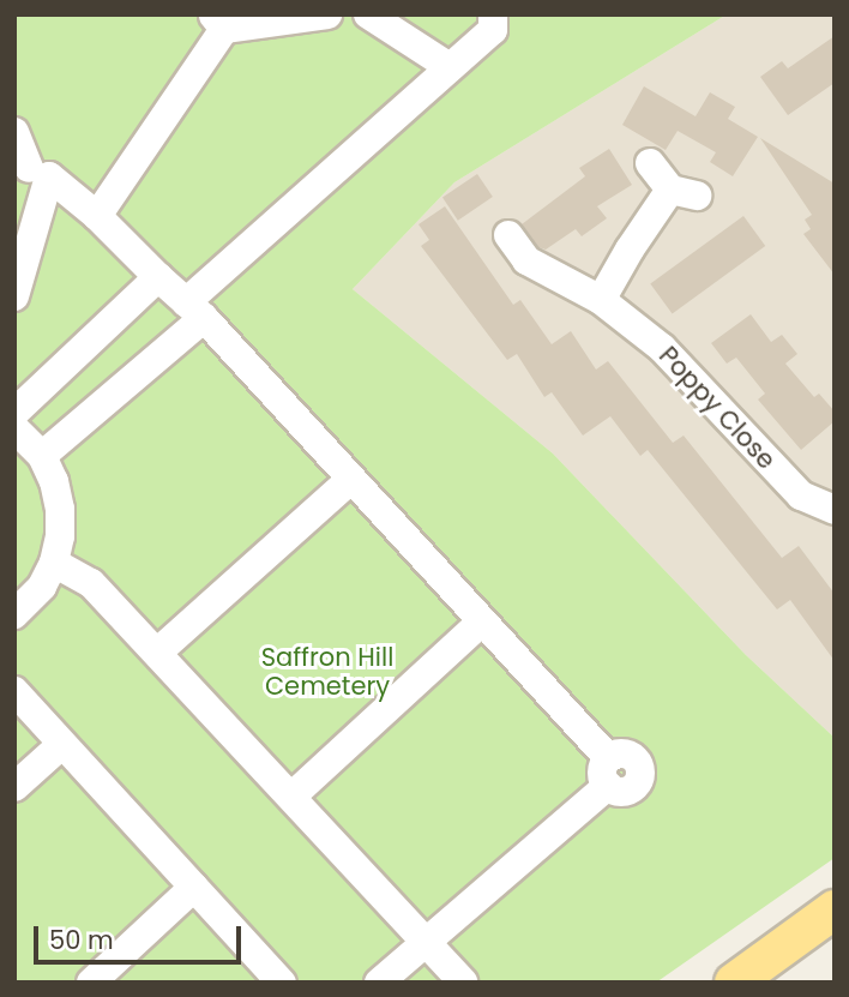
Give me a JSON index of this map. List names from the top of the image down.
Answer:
{
  "streets": {
    "street": ["Poppy Close"]
  },
  "parks": ["Saffron Hill Cemetery"],
  "scale_bar": "50 m"
}
